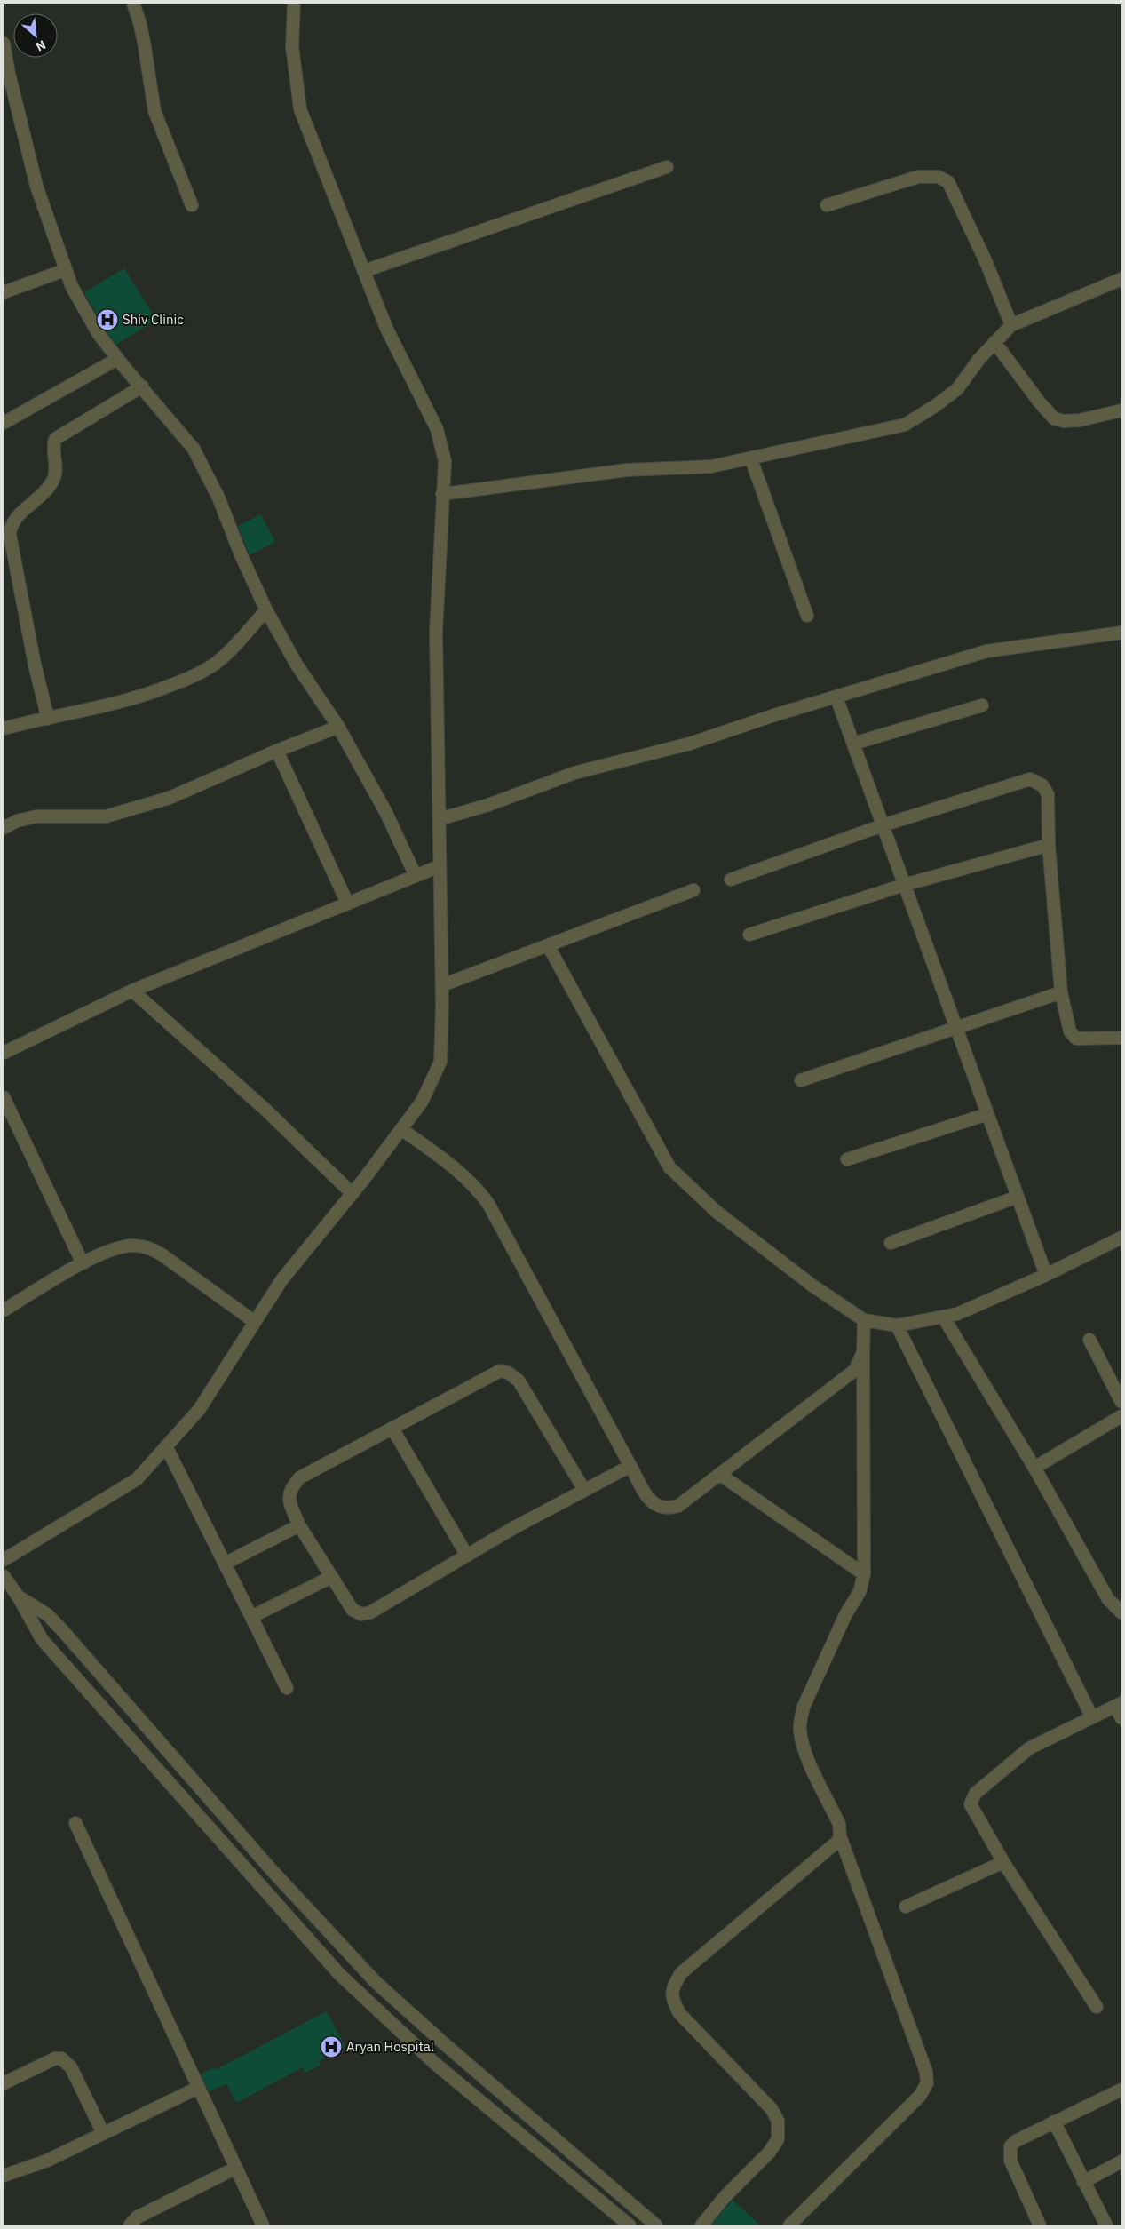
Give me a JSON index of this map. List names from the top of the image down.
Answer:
{
  "places": {
    "hospital": ["Shiv Clinic", "Aryan Hospital"]
  },
  "north": "bottom right"
}
